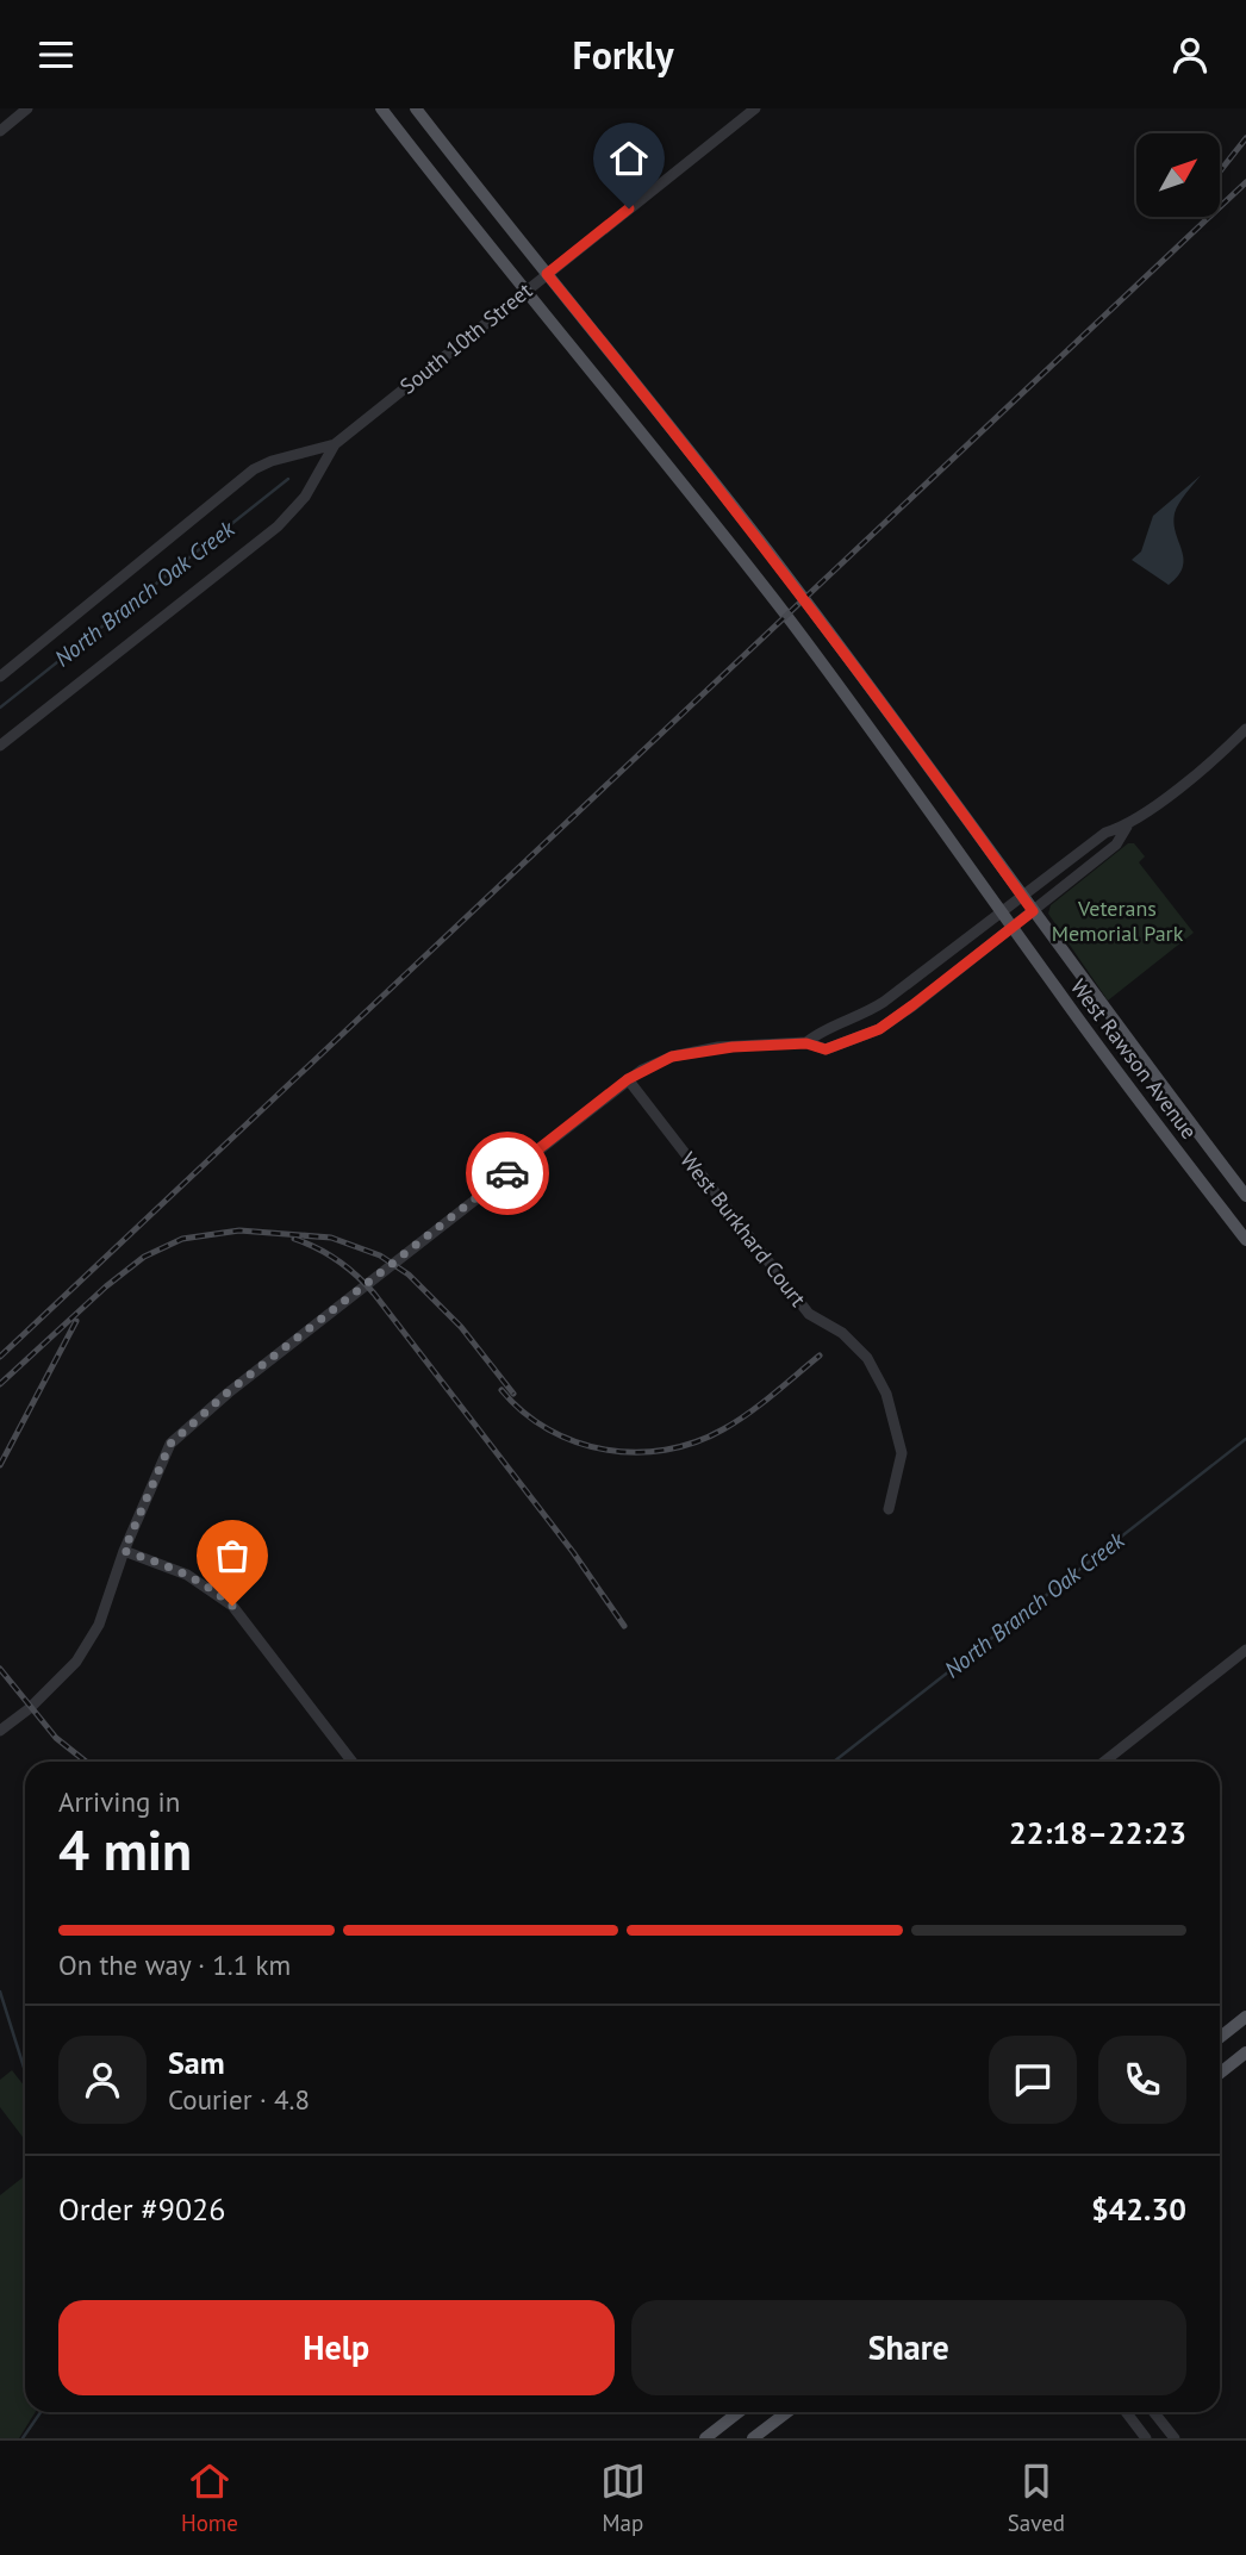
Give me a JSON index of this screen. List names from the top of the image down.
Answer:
{
  "streets": {
    "main road": ["West Rawson Avenue"],
    "street": ["South 10th Street", "West Burkhard Court"]
  },
  "crossings": [
    ["South 10th Street", "West Rawson Avenue"]
  ],
  "water": ["North Branch Oak Creek"],
  "parks": ["Veterans Memorial Park"],
  "north": "top right",
  "page": {
    "header": "Forkly",
    "heading": ["4 min", "Arriving in", "22:18–22:23"],
    "panel": [
      "Sam",
      "Courier · 4.8",
      "Order #9026",
      "$42.30"
    ],
    "bar": "On the way · 1.1 km",
    "buttons": ["Help", "Share"],
    "tabs": ["Home", "Map", "Saved"]
  }
}
